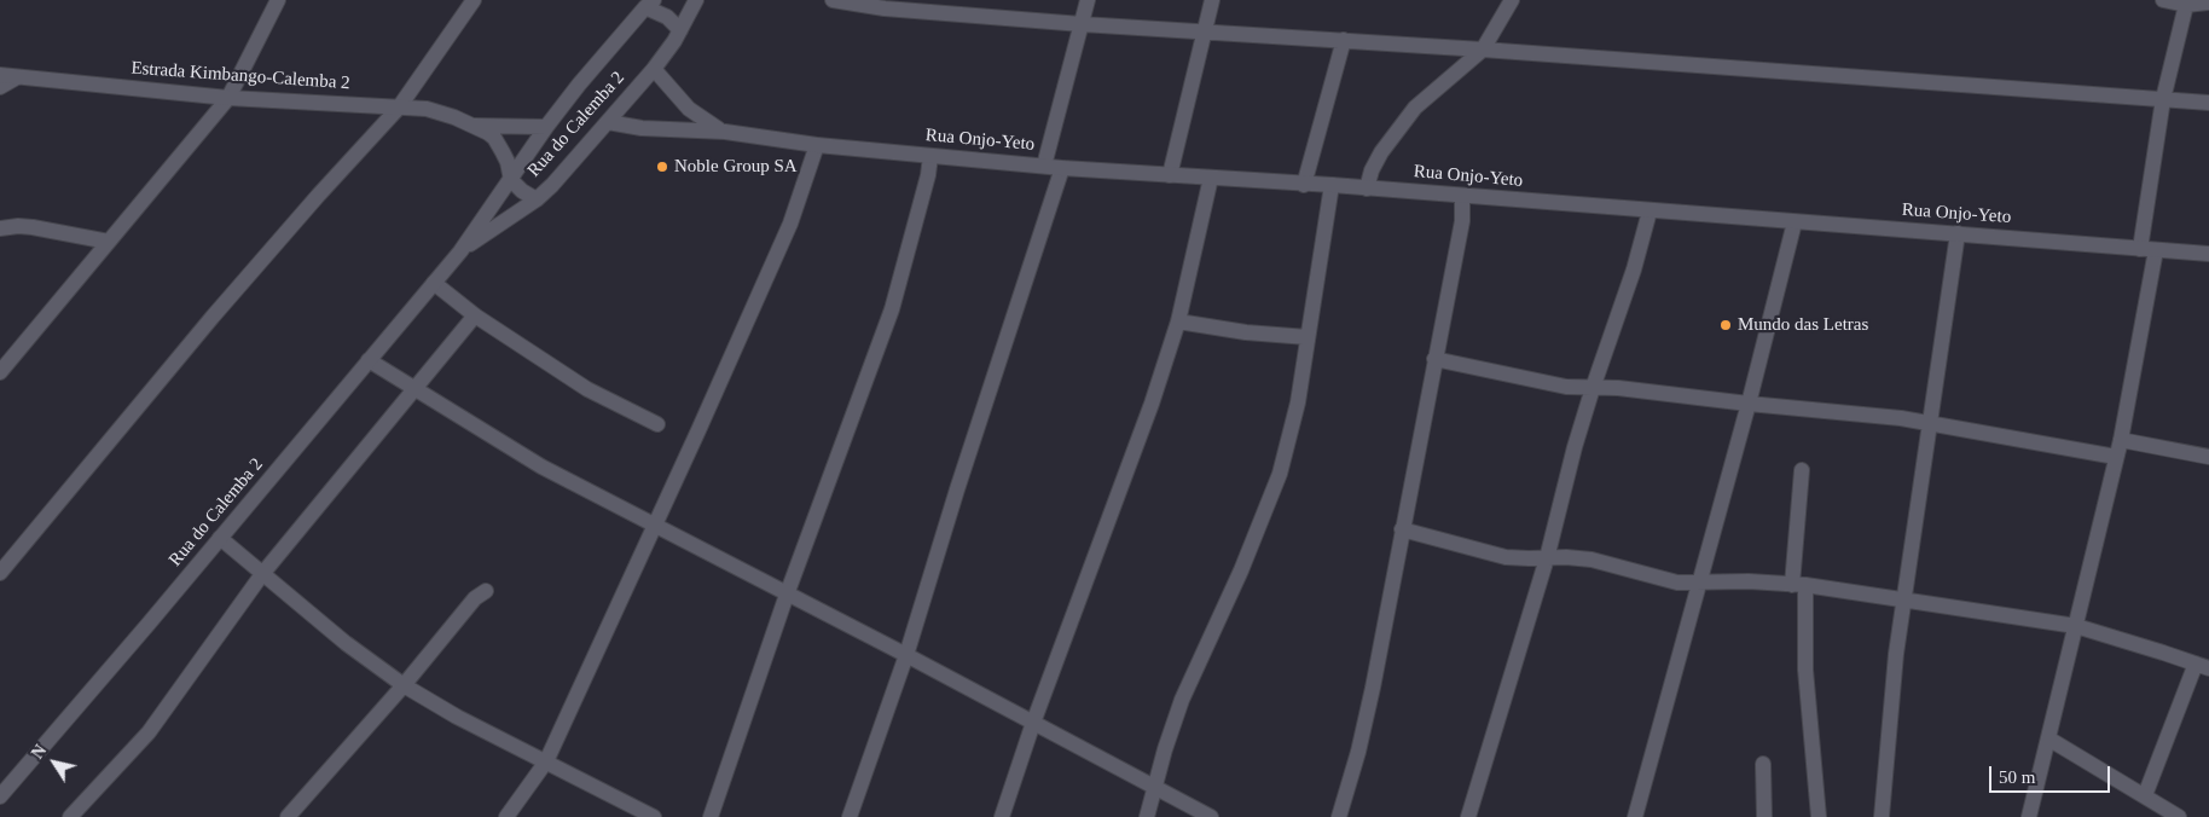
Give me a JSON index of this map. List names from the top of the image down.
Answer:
{
  "streets": {
    "street": ["Estrada Kimbango-Calemba 2", "Rua do Calemba 2", "Rua Onjo-Yeto"]
  },
  "places": ["Noble Group SA", "Mundo das Letras"],
  "scale_bar": "50 m",
  "north": "top left"
}
